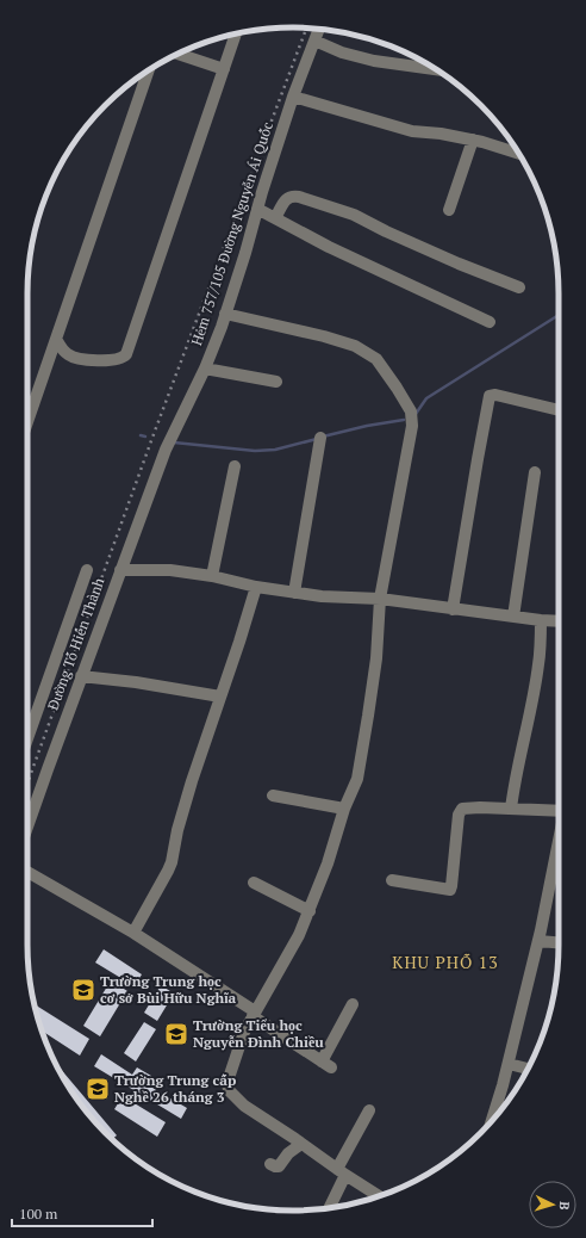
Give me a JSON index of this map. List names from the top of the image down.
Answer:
{
  "streets": {
    "street": ["Hẻm 757/105 Đường Nguyễn Ái Quốc", "Đường Tố Hiến Thành"]
  },
  "crossings": [
    ["Hẻm 757/105 Đường Nguyễn Ái Quốc", "Đường Tố Hiến Thành"]
  ],
  "districts": ["KHU PHỐ 13"],
  "places": {
    "school or university": ["Trường Trung học cơ sở Bùi Hữu Nghĩa", "Trường Tiểu học Nguyễn Đình Chiều", "Trường Trung cấp Nghề 26 tháng 3"]
  },
  "scale_bar": "100 m",
  "north": "right"
}
